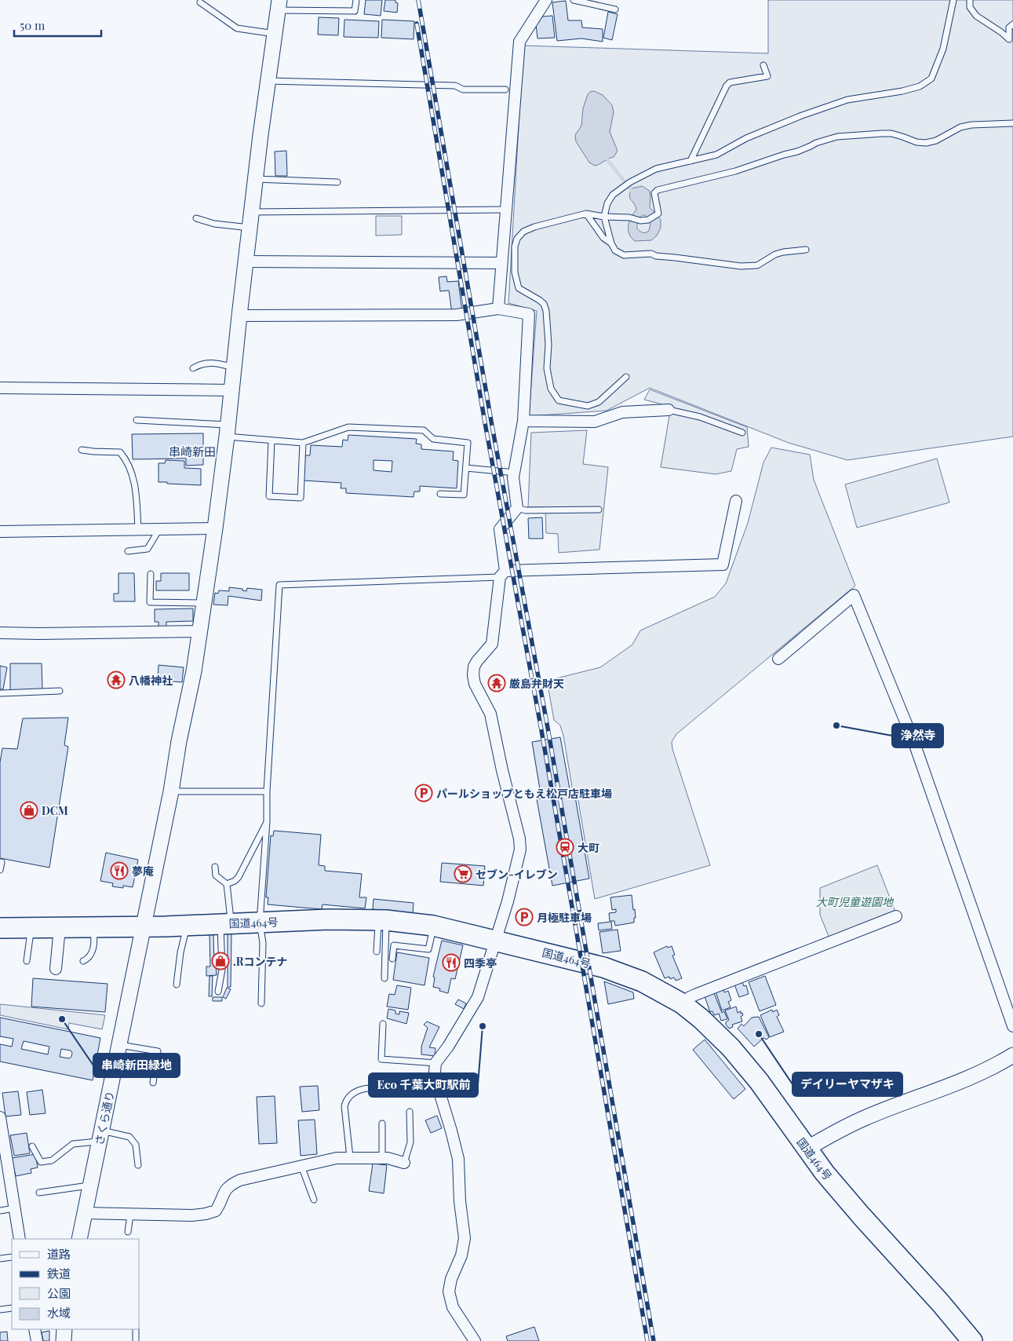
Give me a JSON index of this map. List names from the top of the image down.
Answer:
{
  "streets": {
    "highway": ["国道464号"],
    "street": ["さくら通り"]
  },
  "crossings": [
    ["国道464号", "さくら通り"]
  ],
  "districts": ["串崎新田"],
  "parks": ["大町児童遊園地"],
  "places": {
    "temple": ["八幡神社", "厳島弁財天"],
    "other": [
      "浄然寺",
      "串崎新田緑地",
      "Eco 千葉大町駅前",
      "デイリーヤマザキ"
    ],
    "parking": ["パールショップともえ松戸店駐車場", "月極駐車場"],
    "shop": ["DCM", ".Rコンテナ"],
    "station": ["大町"],
    "restaurant": ["夢庵", "四季亭"],
    "supermarket": ["セブン-イレブン"]
  },
  "legend": [
    "道路",
    "鉄道",
    "公園",
    "水域"
  ],
  "scale_bar": "50 m"
}
